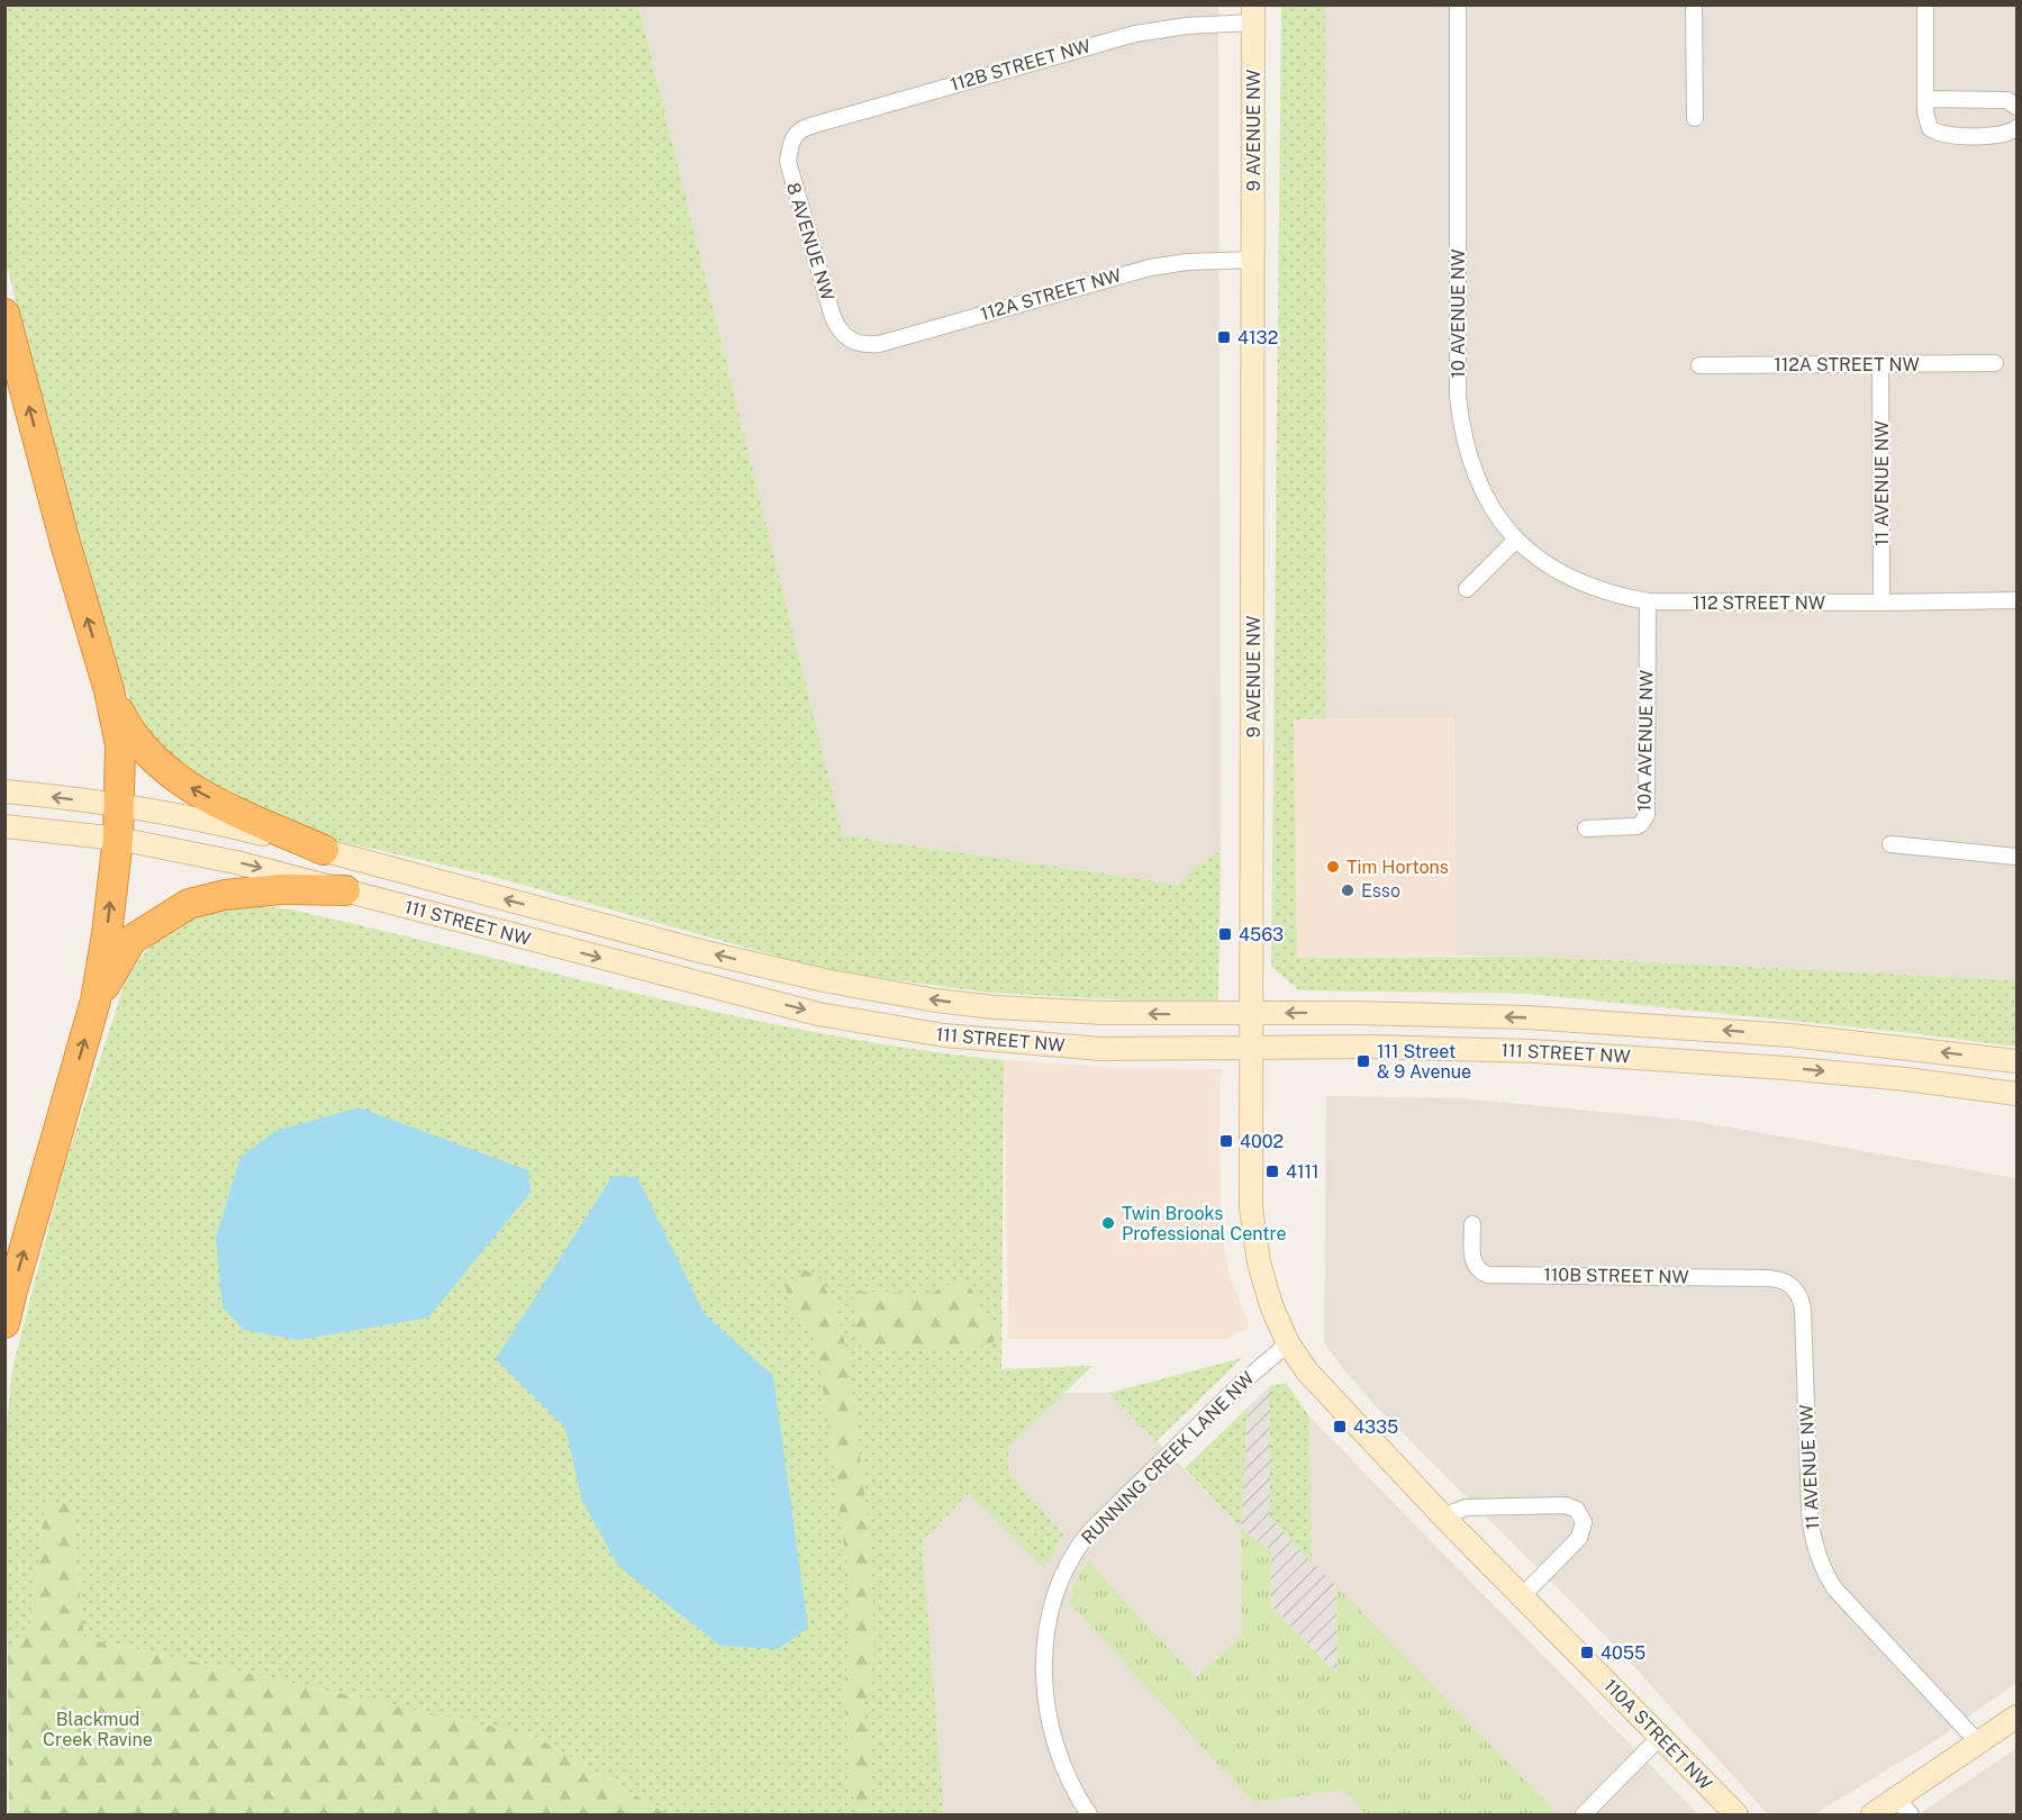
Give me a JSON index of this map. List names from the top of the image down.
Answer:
{
  "streets": {
    "main road": ["9 AVENUE NW", "111 STREET NW", "110A STREET NW"],
    "street": [
      "112B STREET NW",
      "8 AVENUE NW",
      "112A STREET NW",
      "10 AVENUE NW",
      "11 AVENUE NW",
      "112 STREET NW",
      "10A AVENUE NW",
      "110B STREET NW",
      "RUNNING CREEK LANE NW"
    ]
  },
  "crossings": [
    ["112B STREET NW", "9 AVENUE NW"],
    ["112B STREET NW", "8 AVENUE NW"],
    ["9 AVENUE NW", "112A STREET NW"],
    ["9 AVENUE NW", "111 STREET NW"],
    ["9 AVENUE NW", "RUNNING CREEK LANE NW"],
    ["9 AVENUE NW", "110A STREET NW"],
    ["8 AVENUE NW", "112A STREET NW"],
    ["112A STREET NW", "11 AVENUE NW"],
    ["10 AVENUE NW", "112 STREET NW"],
    ["11 AVENUE NW", "112 STREET NW"],
    ["11 AVENUE NW", "110B STREET NW"],
    ["112 STREET NW", "10A AVENUE NW"],
    ["RUNNING CREEK LANE NW", "110A STREET NW"]
  ],
  "parks": ["Blackmud Creek Ravine"],
  "places": {
    "transit": [
      "4132",
      "4563",
      "111 Street & 9 Avenue",
      "4002",
      "4111",
      "4335",
      "4055"
    ],
    "other": ["Tim Hortons", "Esso", "Twin Brooks Professional Centre"]
  }
}
